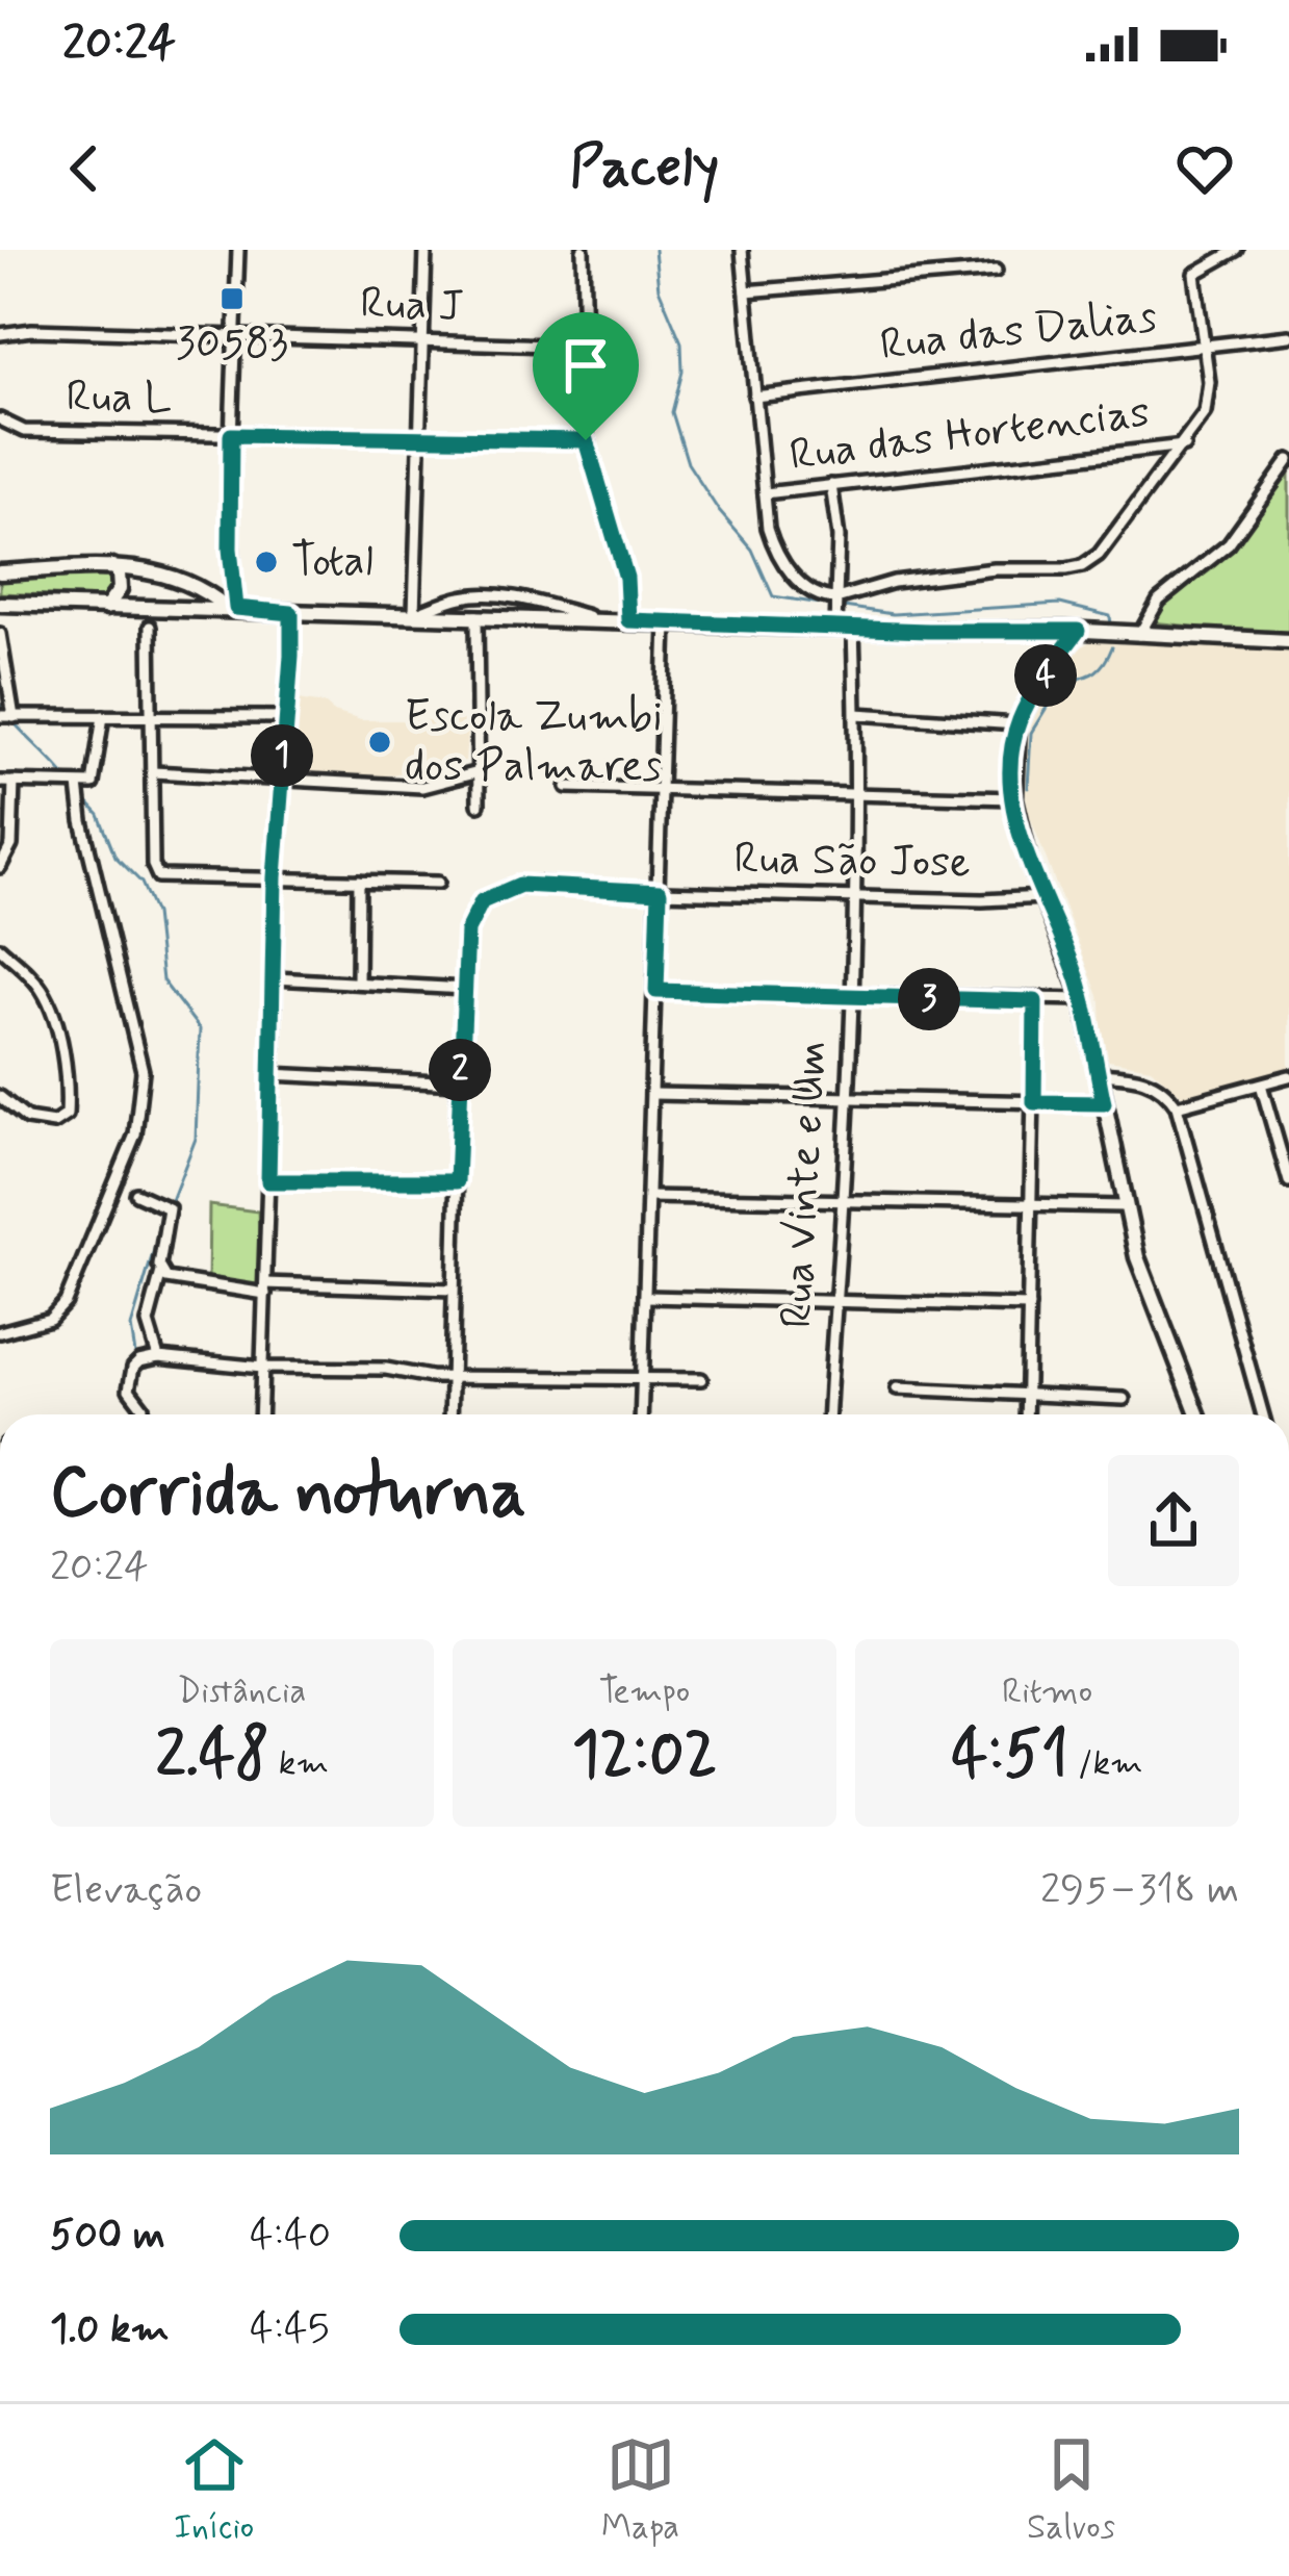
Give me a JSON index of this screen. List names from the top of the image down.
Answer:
{
  "streets": {
    "street": [
      "Rua J",
      "Rua das Dalias",
      "Rua L",
      "Rua das Hortencias",
      "Rua São Jose",
      "Rua Vinte e Um"
    ]
  },
  "crossings": [
    ["Rua São Jose", "Rua Vinte e Um"]
  ],
  "places": {
    "transit": ["30583"],
    "other": ["Total", "Escola Zumbi dos Palmares"]
  },
  "page": {
    "status": "20:24",
    "header": "Pacely",
    "pins": [
      "4",
      "1",
      "3",
      "2"
    ],
    "heading": ["Corrida noturna", "20:24"],
    "stats": [
      ["Distância", "2.48 km"],
      ["Tempo", "12:02"],
      ["Ritmo", "4:51 /km"]
    ],
    "chart": ["Elevação", "295–318 m"],
    "list": [
      {
        "name": "500 m",
        "note": "4:40"
      },
      {
        "name": "1.0 km",
        "note": "4:45"
      }
    ],
    "tabs": ["Início", "Mapa", "Salvos"]
  }
}
